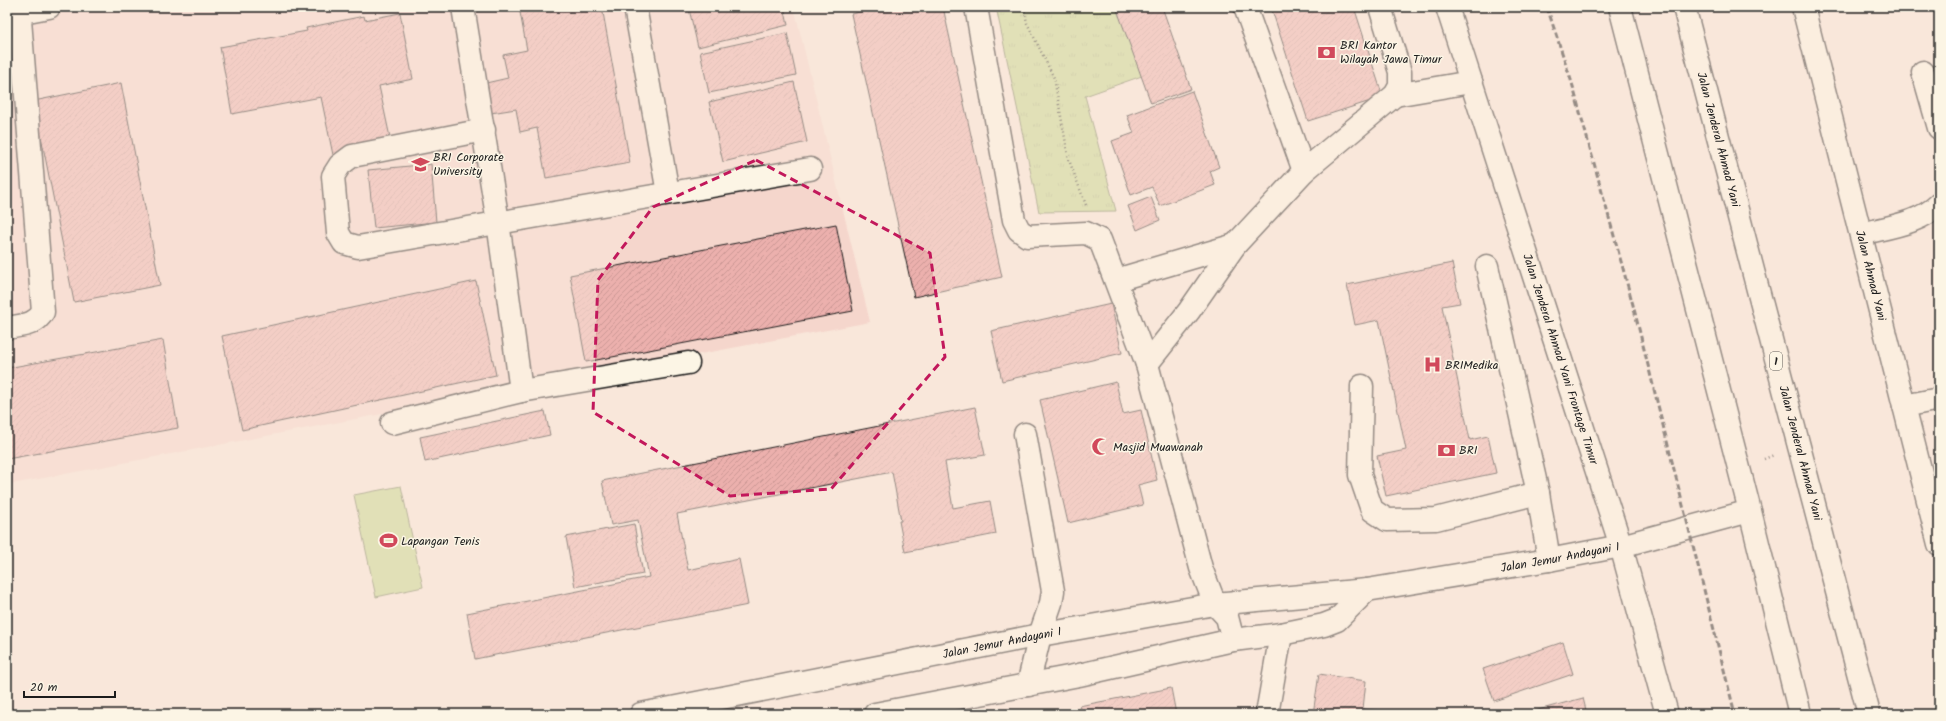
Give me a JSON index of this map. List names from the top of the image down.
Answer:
{
  "streets": {
    "main road": [
      "Jalan Jenderal Ahmad Yani",
      "Jalan Ahmad Yani",
      "Jalan Jenderal Ahmad Yani Frontage Timur",
      "1",
      "Jalan Jemur Andayani I"
    ]
  },
  "crossings": [
    ["Jalan Jenderal Ahmad Yani Frontage Timur", "Jalan Jemur Andayani I"]
  ],
  "places": {
    "bank": ["BRI Kantor Wilayah Jawa Timur", "BRI"],
    "school or university": ["BRI Corporate University"],
    "hospital": ["BRIMedika"],
    "mosque": ["Masjid Muawanah"],
    "sports": ["Lapangan Tenis"]
  },
  "scale_bar": "20 m"
}
